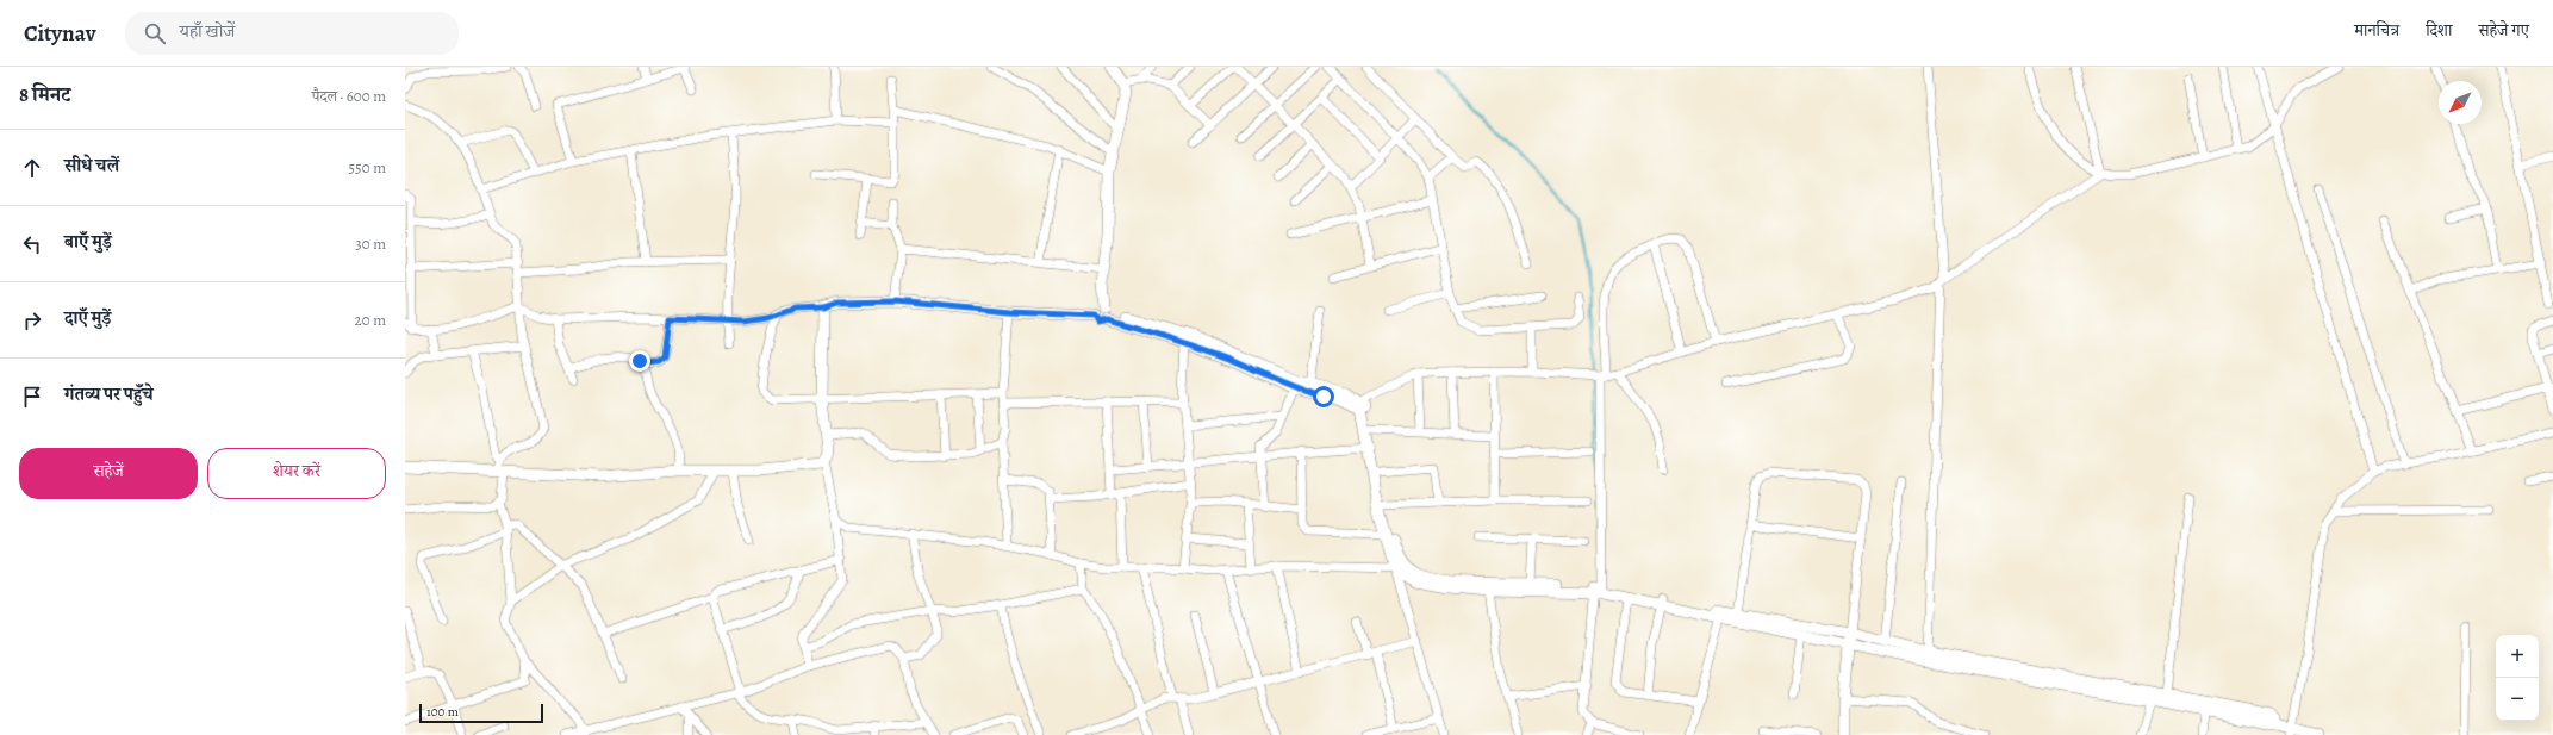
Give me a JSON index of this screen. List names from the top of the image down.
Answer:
{
  "scale_bar": "100 m",
  "north": "bottom left",
  "page": {
    "header": "Citynav",
    "search": "यहाँ खोजें",
    "nav": ["मानचित्र", "दिशा", "सहेजे गए"],
    "heading": ["8 मिनट", "पैदल · 600 m"],
    "list": [
      ["सीधे चलें", "550 m"],
      ["बाएँ मुड़ें", "30 m"],
      ["दाएँ मुड़ें", "20 m"],
      "गंतव्य पर पहुँचे"
    ],
    "buttons": ["सहेजें", "शेयर करें"],
    "map_buttons": ["+", "−"],
    "scale": "100 m"
  }
}
